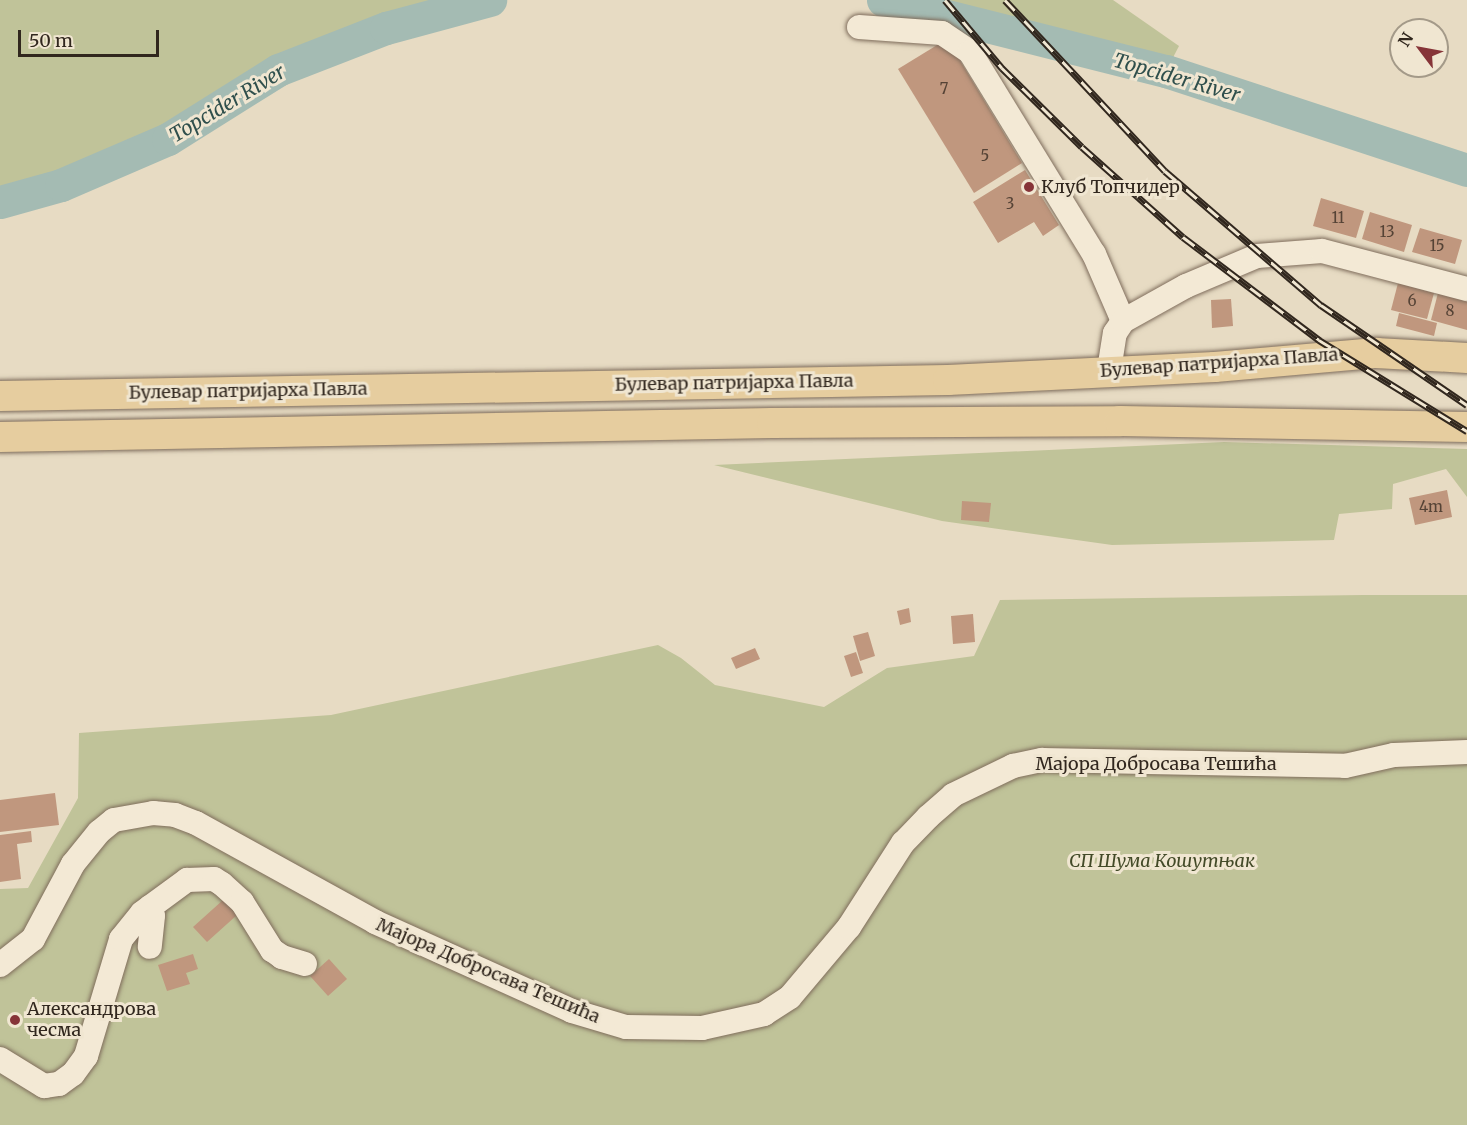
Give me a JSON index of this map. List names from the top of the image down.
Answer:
{
  "streets": {
    "main road": ["Булевар патријарха Павла"],
    "street": ["Мајора Добросава Тешића"]
  },
  "water": ["Topcider River"],
  "parks": ["СП Шума Кошутњак"],
  "places": ["Клуб Топчидер", "Александрова чесма"],
  "house_numbers": [
    "7",
    "5",
    "3",
    "11",
    "13",
    "15",
    "6",
    "8",
    "4m"
  ],
  "scale_bar": "50 m",
  "north": "top left"
}
